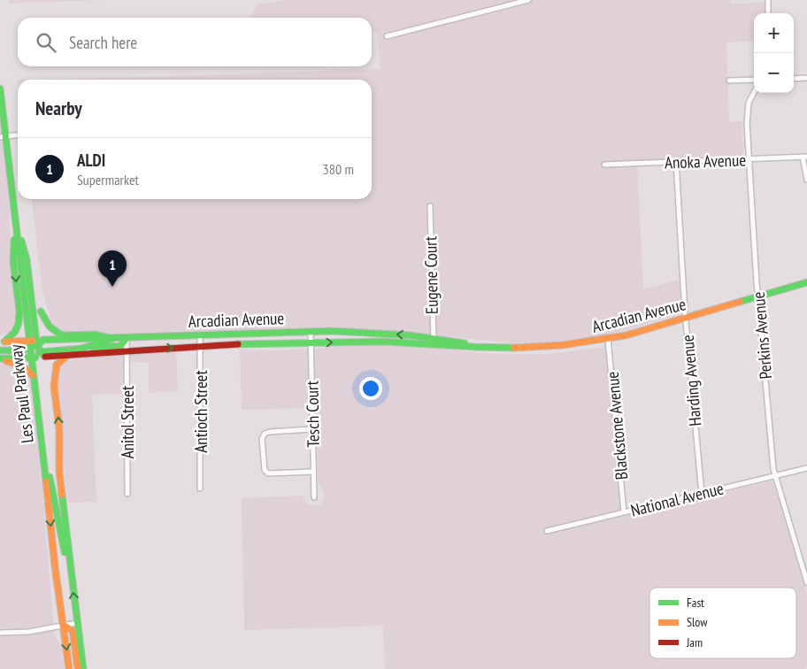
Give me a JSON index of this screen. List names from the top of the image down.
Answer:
{
  "streets": {
    "main road": ["Arcadian Avenue", "Les Paul Parkway"],
    "street": [
      "Anoka Avenue",
      "Eugene Court",
      "Perkins Avenue",
      "Harding Avenue",
      "Antioch Street",
      "Tesch Court",
      "Anitol Street",
      "Blackstone Avenue",
      "National Avenue"
    ]
  },
  "crossings": [
    ["Anoka Avenue", "Perkins Avenue"],
    ["Anoka Avenue", "Harding Avenue"],
    ["Eugene Court", "Arcadian Avenue"],
    ["Arcadian Avenue", "Perkins Avenue"],
    ["Arcadian Avenue", "Harding Avenue"],
    ["Arcadian Avenue", "Les Paul Parkway"],
    ["Arcadian Avenue", "Antioch Street"],
    ["Arcadian Avenue", "Tesch Court"],
    ["Arcadian Avenue", "Anitol Street"],
    ["Arcadian Avenue", "Blackstone Avenue"],
    ["Perkins Avenue", "National Avenue"],
    ["Harding Avenue", "National Avenue"],
    ["Blackstone Avenue", "National Avenue"]
  ],
  "legend": ["Fast", "Slow", "Jam"],
  "page": {
    "map_buttons": ["+", "−"],
    "search": "Search here",
    "heading": "Nearby",
    "list": [
      {
        "mark": "1",
        "name": "ALDI",
        "note": "Supermarket",
        "value": "380 m"
      }
    ],
    "pins": "1"
  }
}
